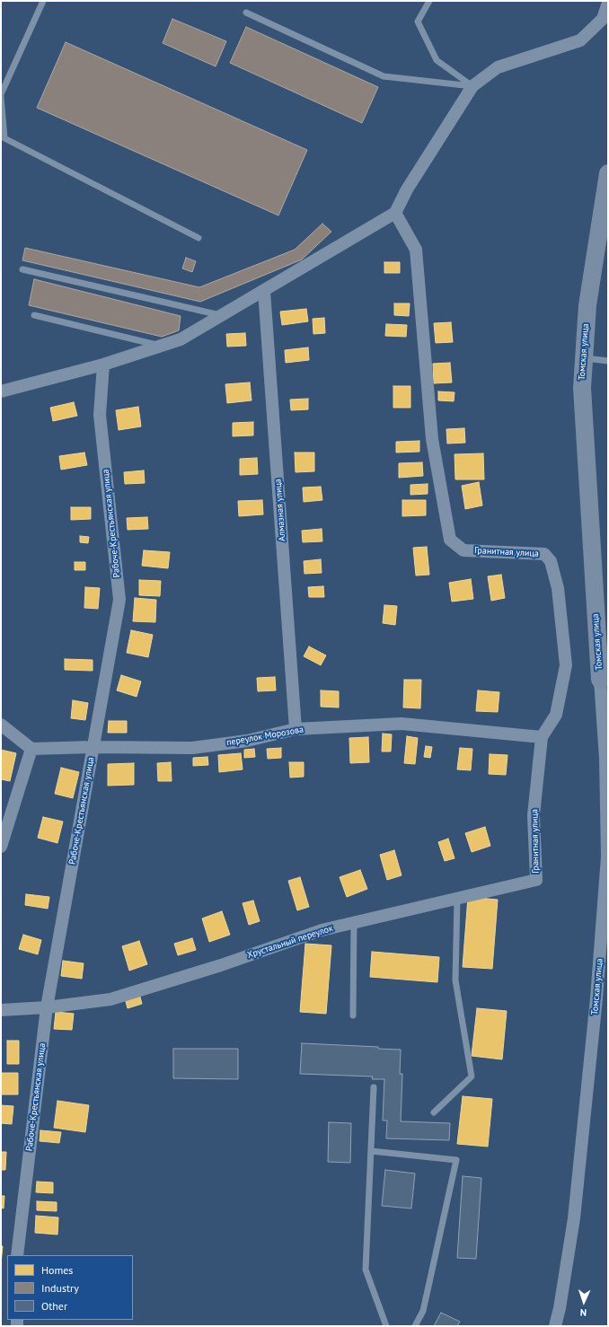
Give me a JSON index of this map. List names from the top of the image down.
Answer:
{
  "streets": {
    "street": [
      "Томская улица",
      "Алмазная улица",
      "Рабоче-Крестьянская улица",
      "Гранитная улица",
      "переулок Морозова",
      "Хрустальный переулок"
    ]
  },
  "crossings": [
    ["Алмазная улица", "переулок Морозова"],
    ["Рабоче-Крестьянская улица", "переулок Морозова"],
    ["Рабоче-Крестьянская улица", "Хрустальный переулок"],
    ["Гранитная улица", "переулок Морозова"],
    ["Гранитная улица", "Хрустальный переулок"]
  ],
  "legend": ["Homes", "Industry", "Other"],
  "north": "bottom"
}
